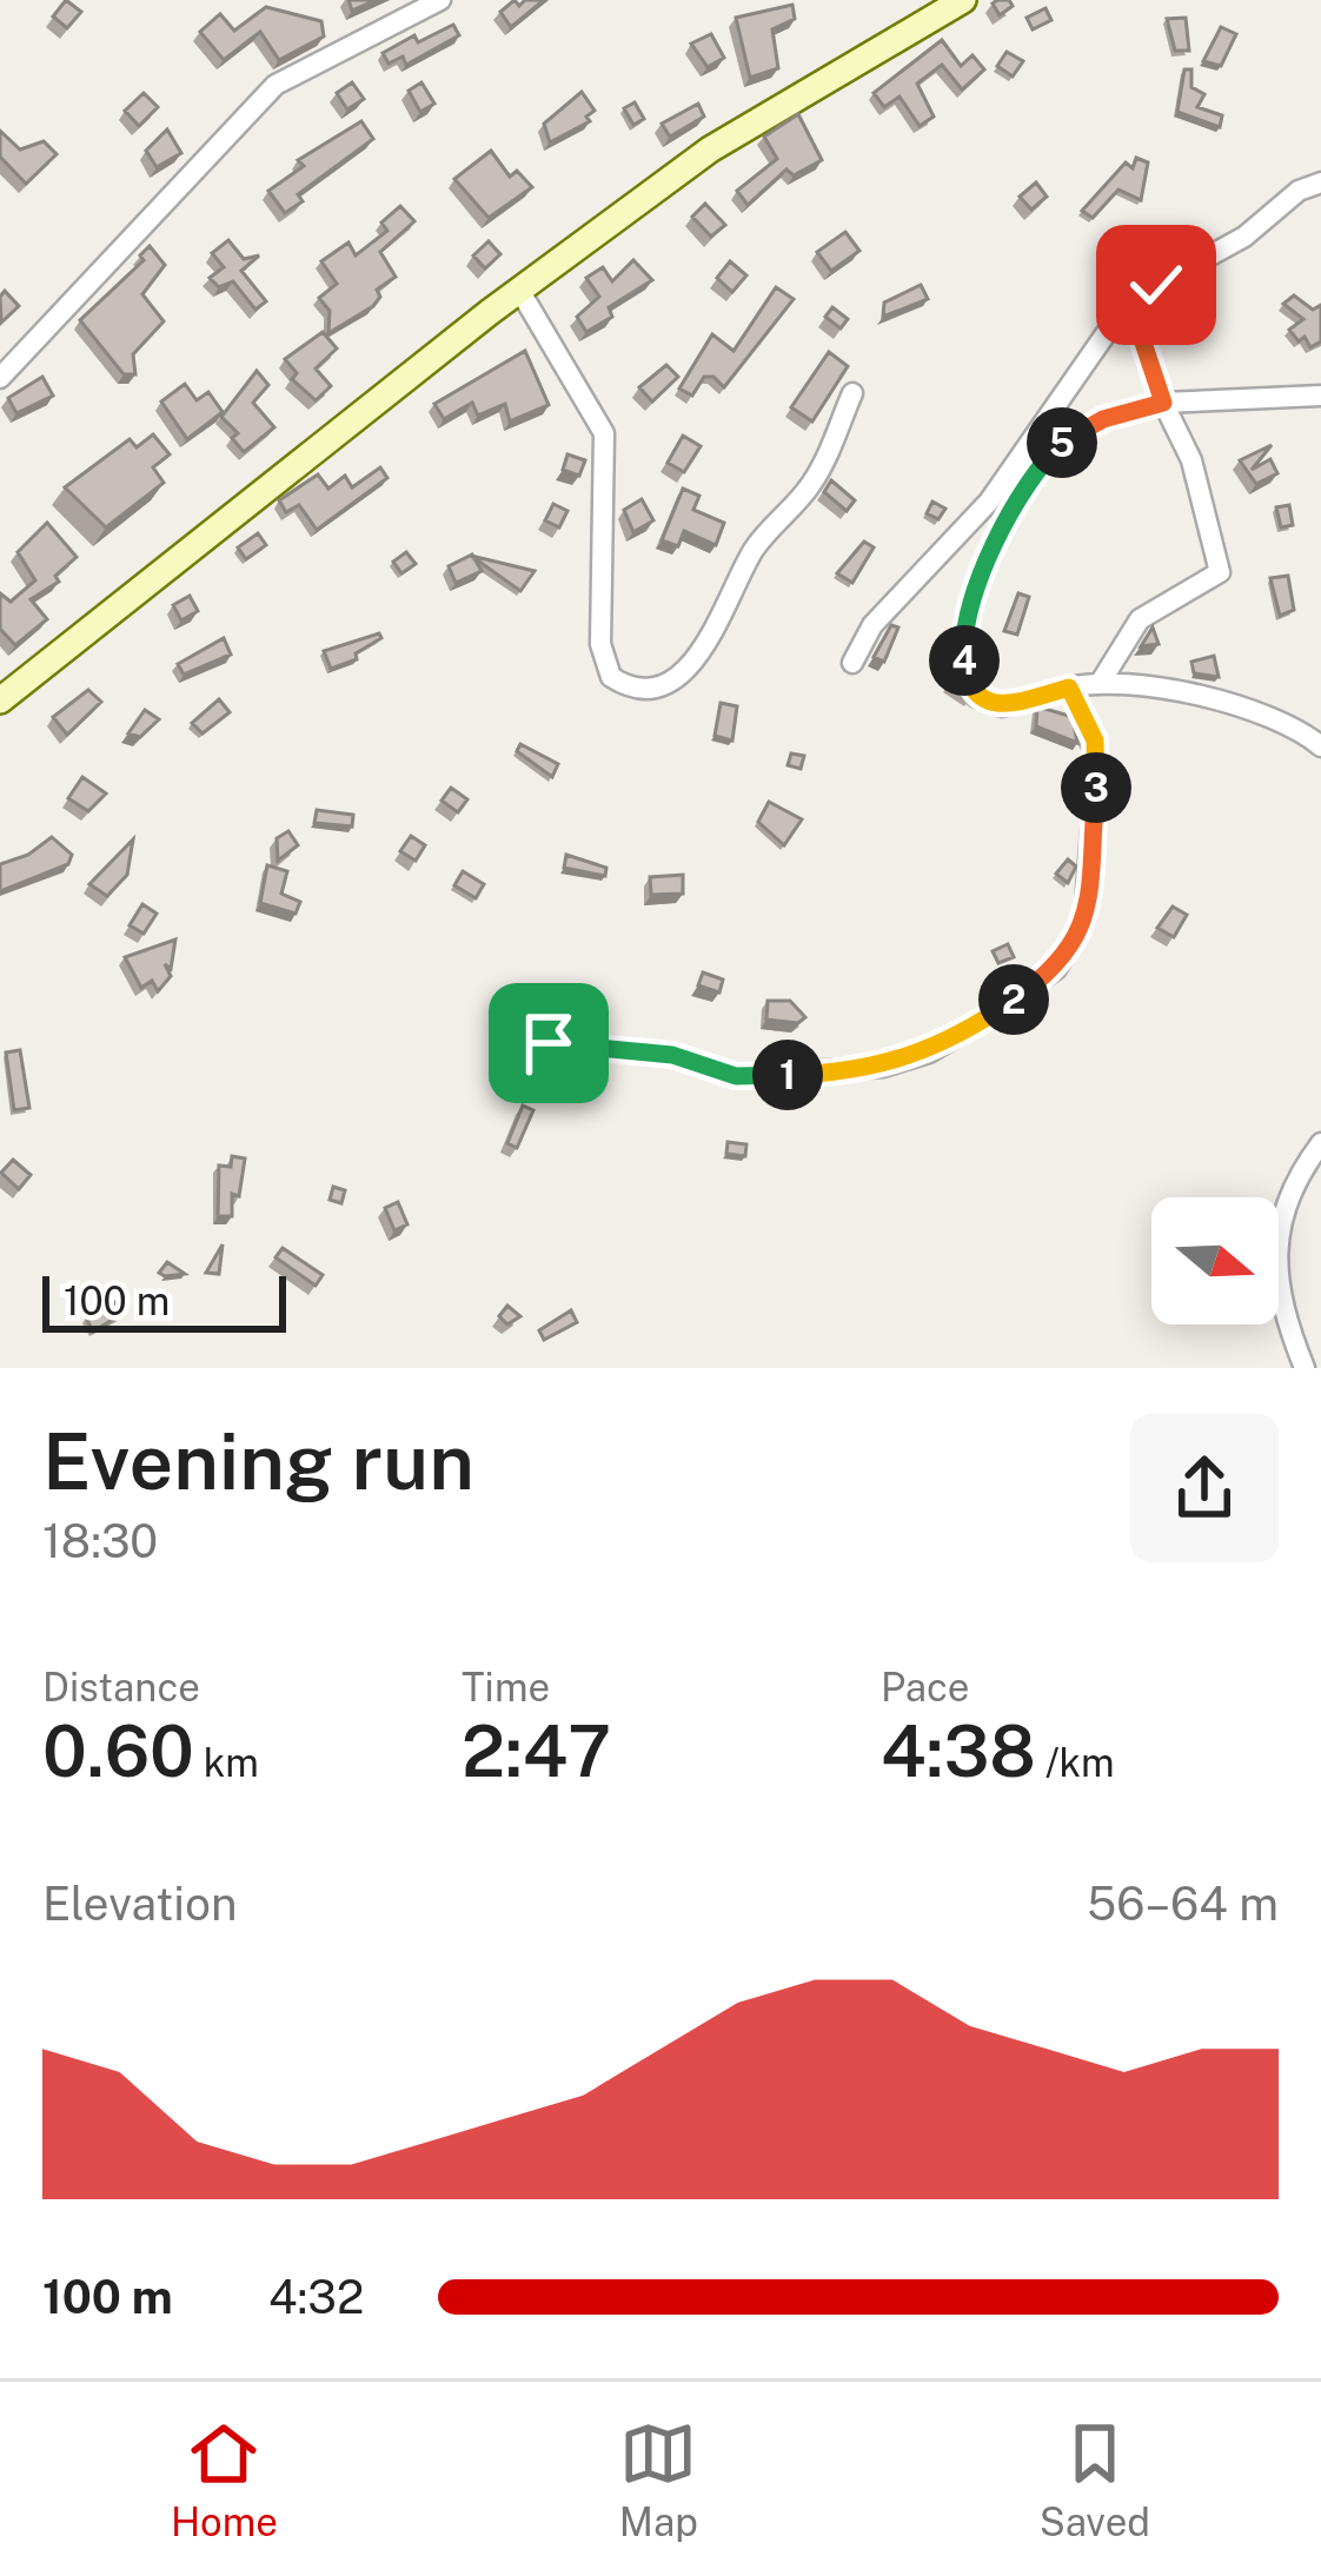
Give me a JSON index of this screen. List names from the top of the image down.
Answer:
{
  "scale_bar": "100 m",
  "north": "right",
  "page": {
    "pins": [
      "5",
      "4",
      "3",
      "2",
      "1"
    ],
    "scale": "100 m",
    "heading": ["Evening run", "18:30"],
    "stats": [
      ["Distance", "0.60 km"],
      ["Time", "2:47"],
      ["Pace", "4:38 /km"]
    ],
    "chart": ["Elevation", "56–64 m"],
    "list": [
      {
        "name": "100 m",
        "note": "4:32"
      }
    ],
    "tabs": ["Home", "Map", "Saved"]
  }
}
